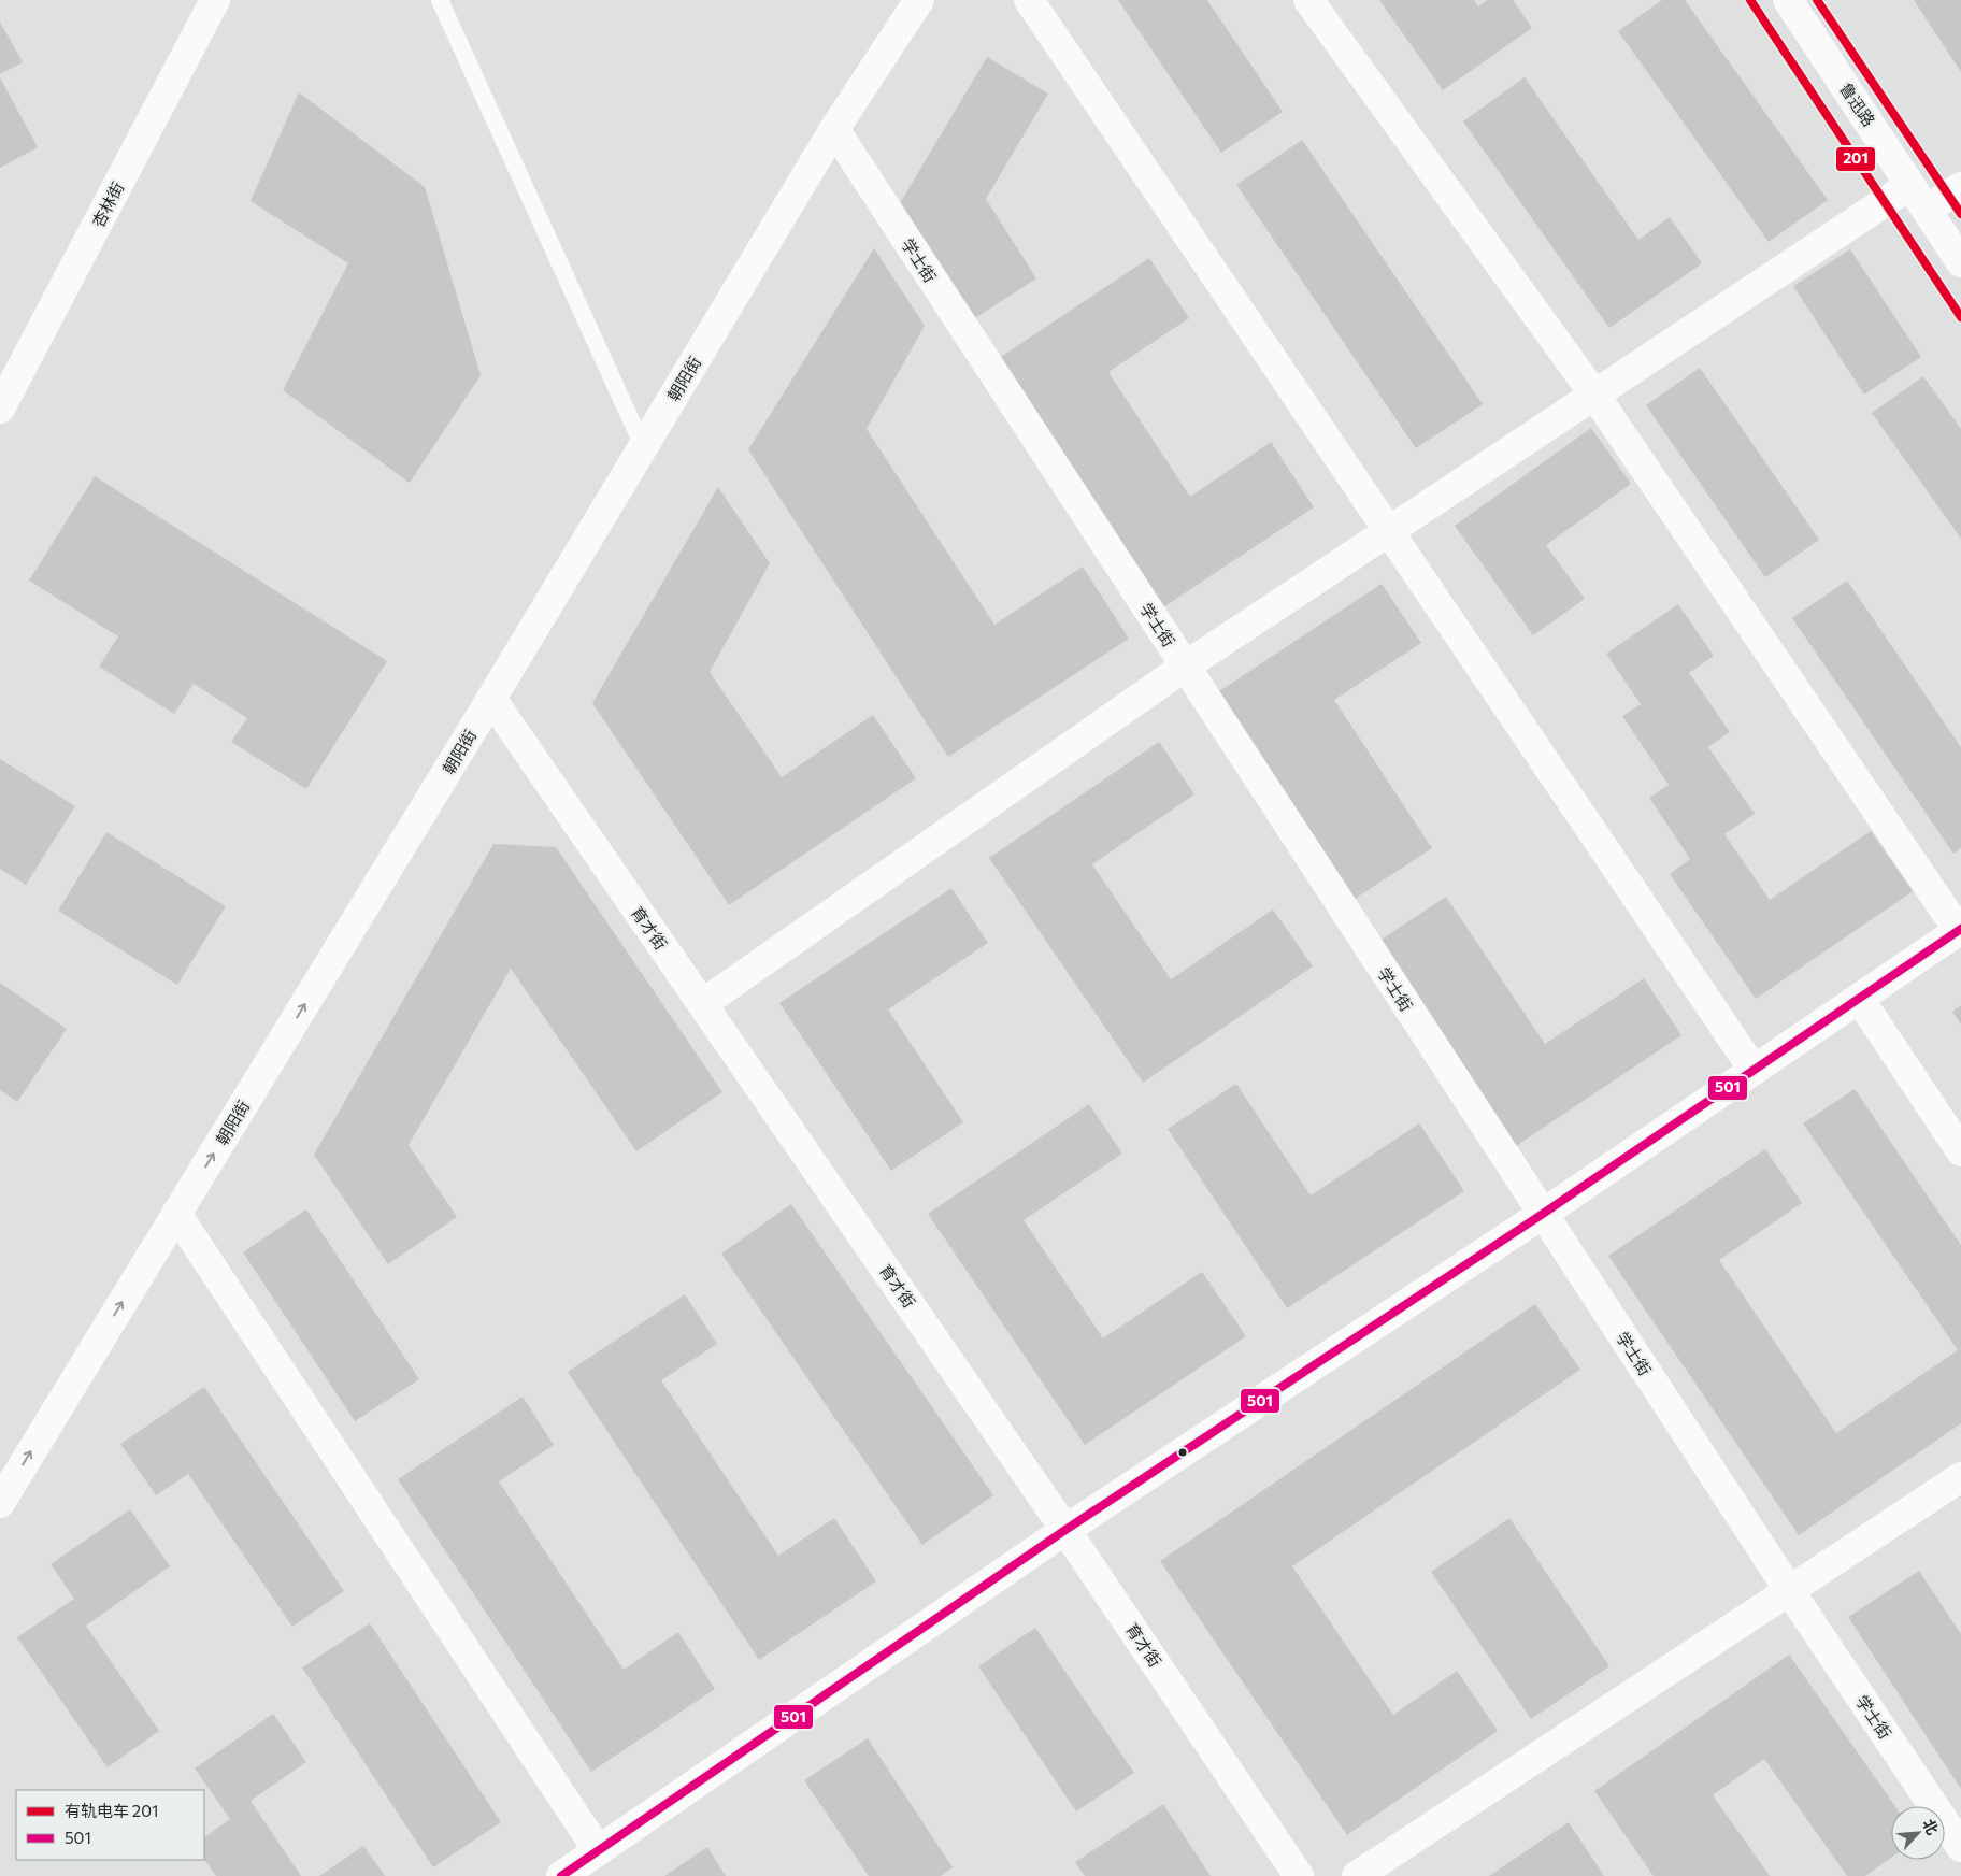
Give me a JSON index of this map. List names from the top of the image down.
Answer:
{
  "streets": {
    "street": [
      "鲁迅路",
      "杏林街",
      "学士街",
      "朝阳街",
      "育才街"
    ]
  },
  "crossings": [
    ["学士街", "朝阳街"],
    ["朝阳街", "育才街"]
  ],
  "one_way": ["朝阳街"],
  "lines": ["tram line 201", "transit line 501"],
  "legend": ["有轨电车 201", "501"],
  "north": "top right"
}
